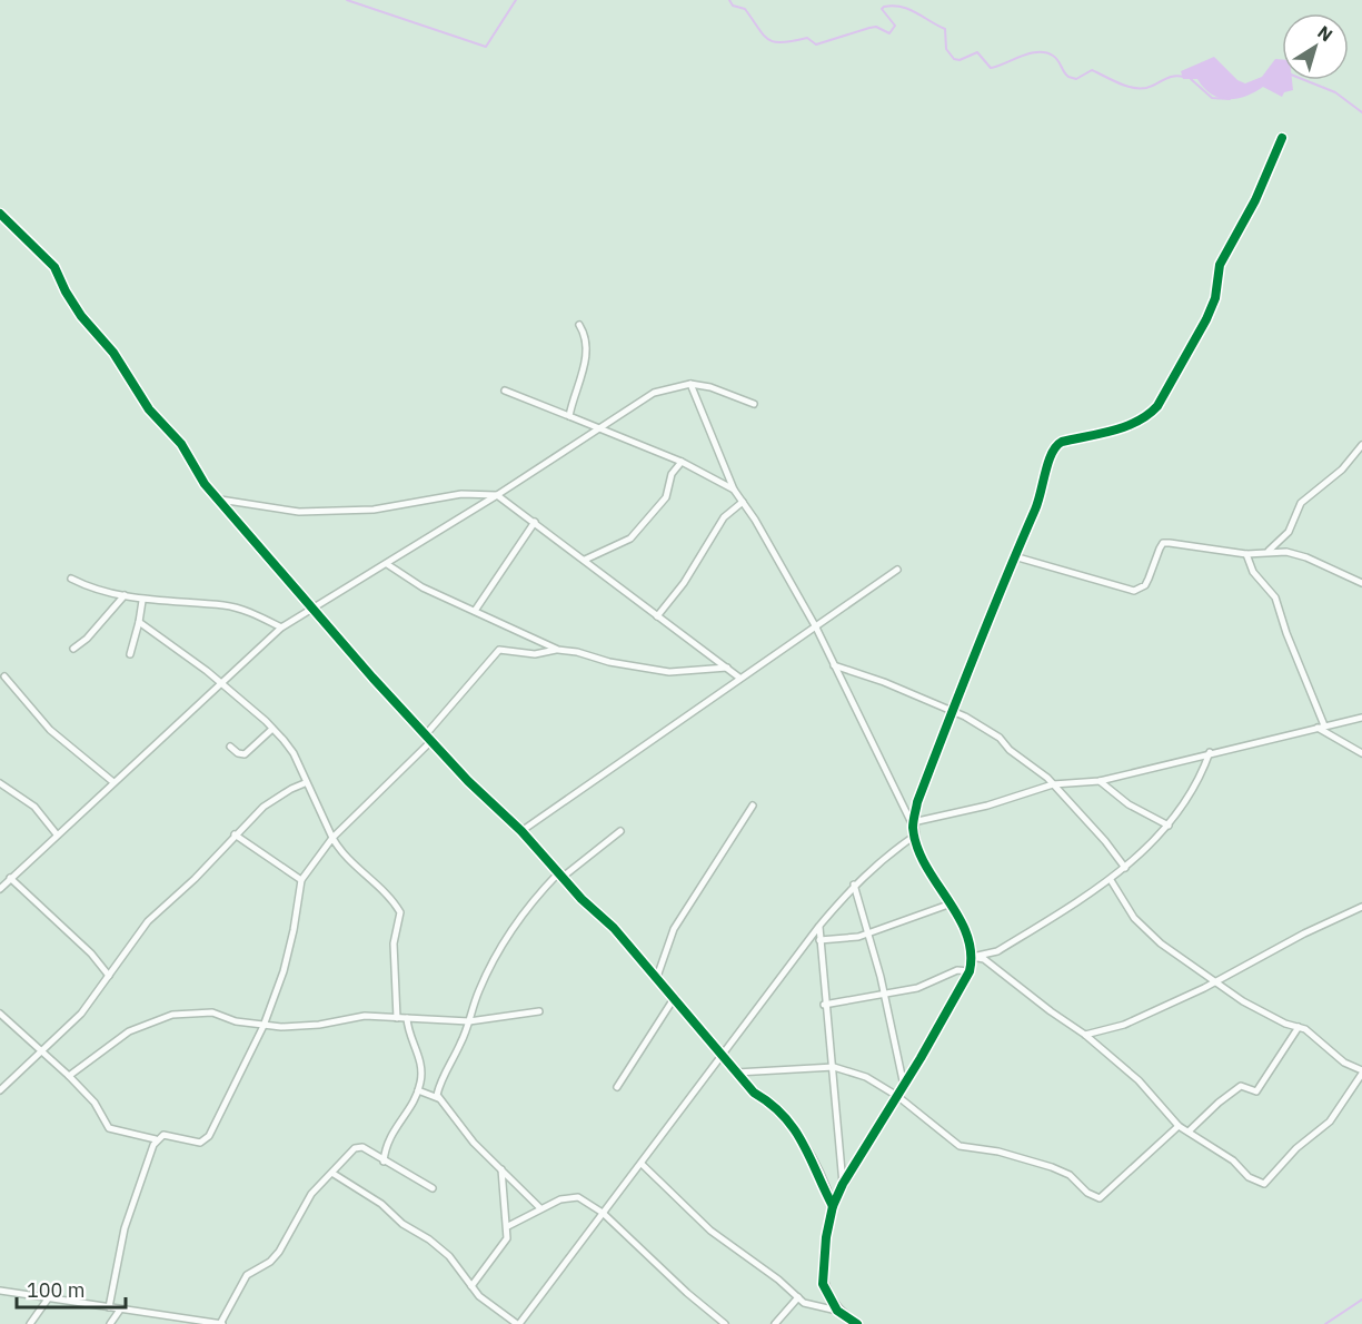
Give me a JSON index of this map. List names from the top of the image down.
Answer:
{
  "scale_bar": "100 m",
  "north": "top right"
}
